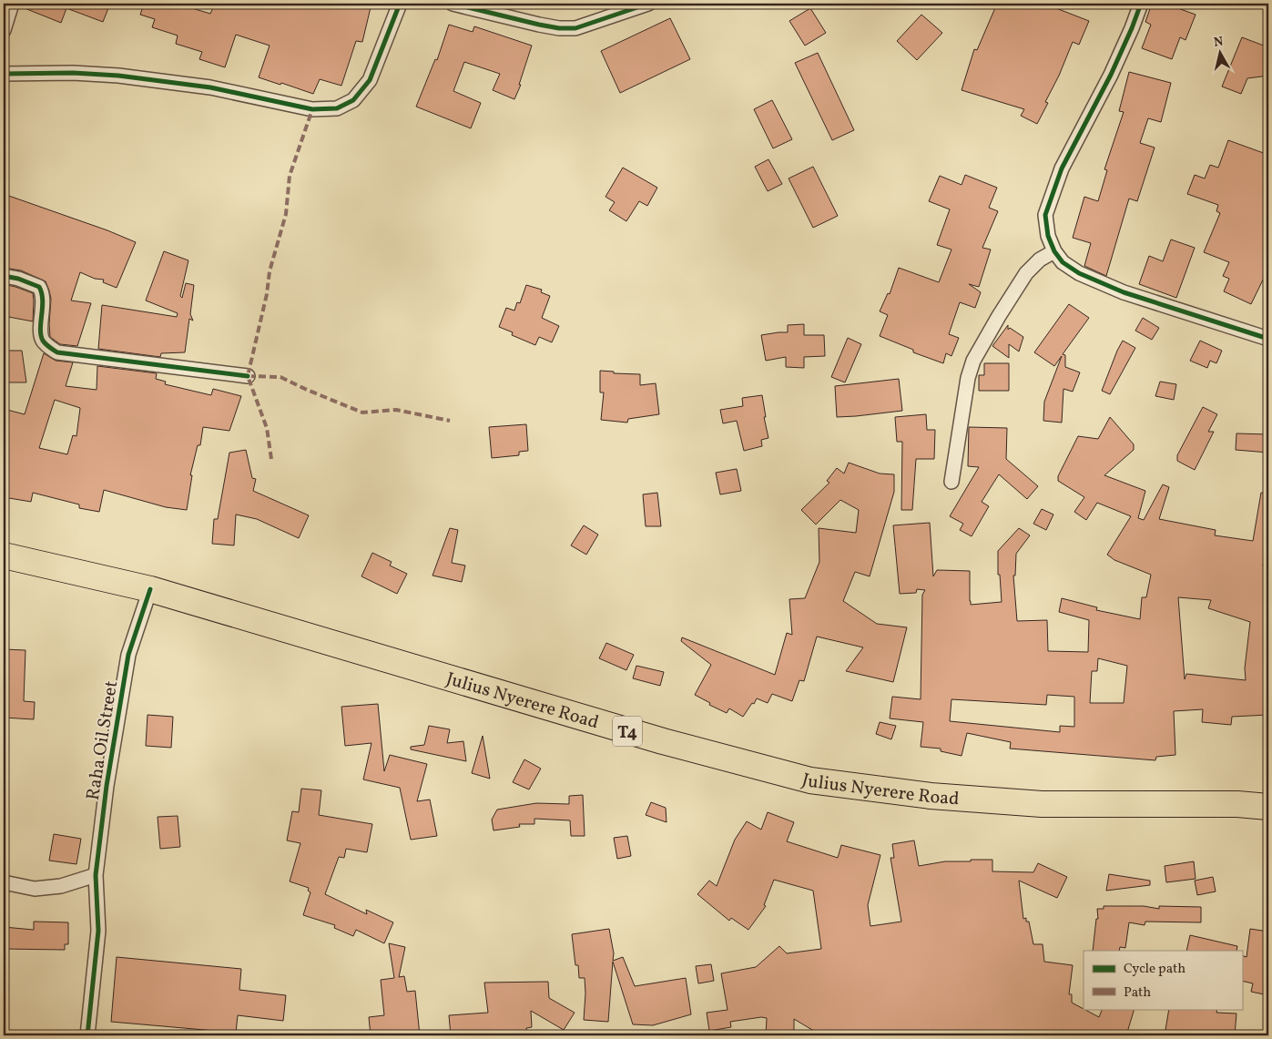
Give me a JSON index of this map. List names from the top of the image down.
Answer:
{
  "streets": {
    "highway": ["Julius Nyerere Road", "T4"],
    "street": ["Raha Oil Street"]
  },
  "crossings": [
    ["Julius Nyerere Road", "Raha Oil Street"]
  ],
  "legend": ["Cycle path", "Path"],
  "north": "top"
}
